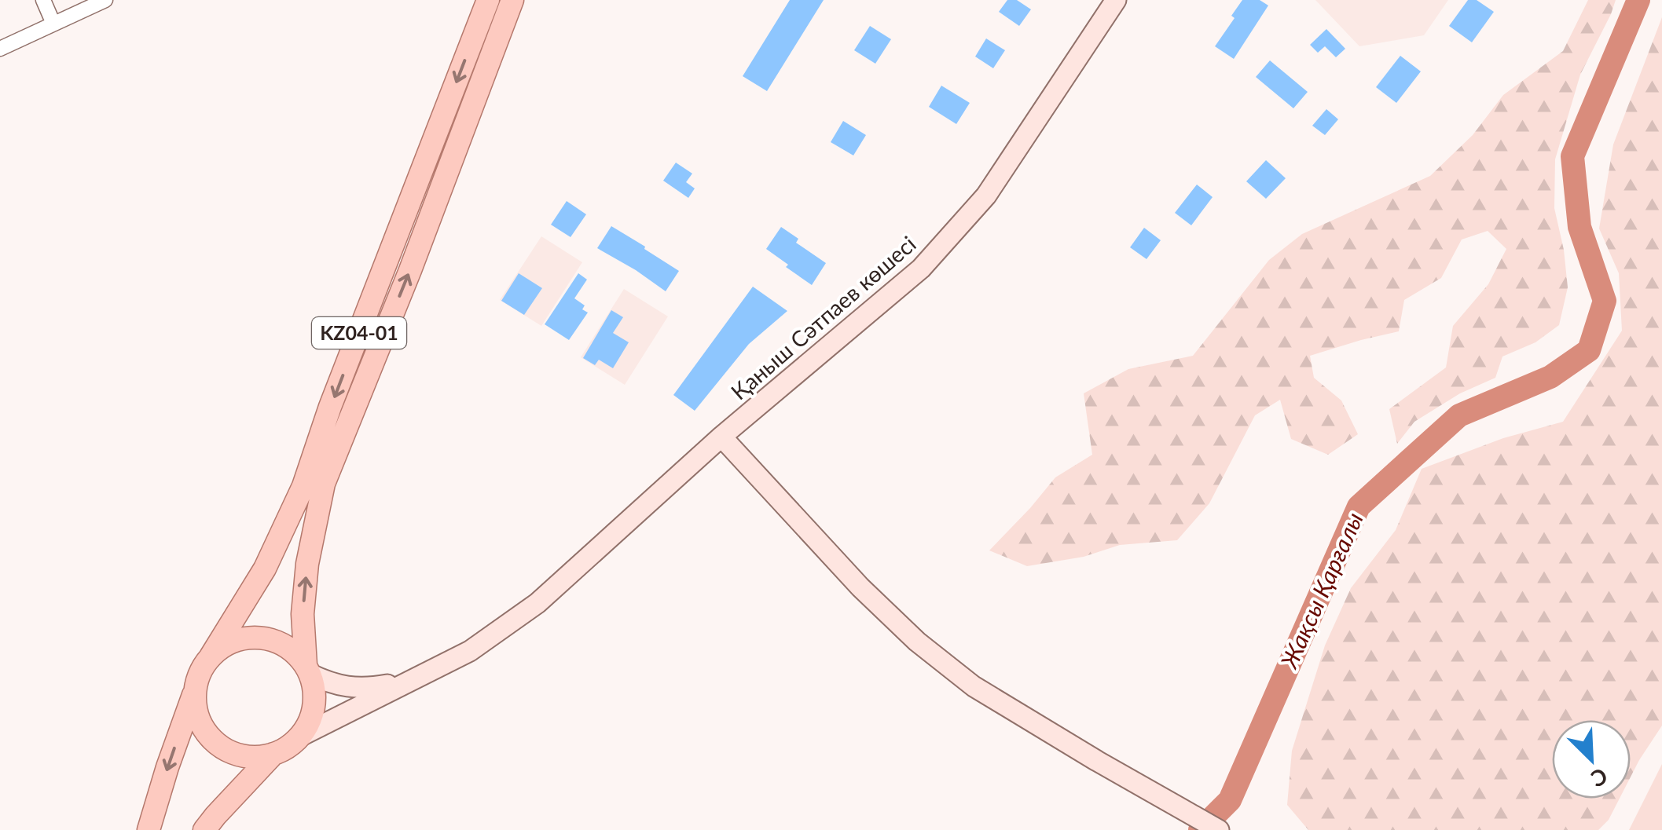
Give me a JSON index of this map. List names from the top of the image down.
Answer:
{
  "streets": {
    "main road": ["Қаныш Сәтпаев көшесі", "KZ04-01"]
  },
  "crossings": [
    ["Қаныш Сәтпаев көшесі", "KZ04-01"]
  ],
  "water": ["Жақсы Қарғалы"],
  "north": "bottom right"
}
